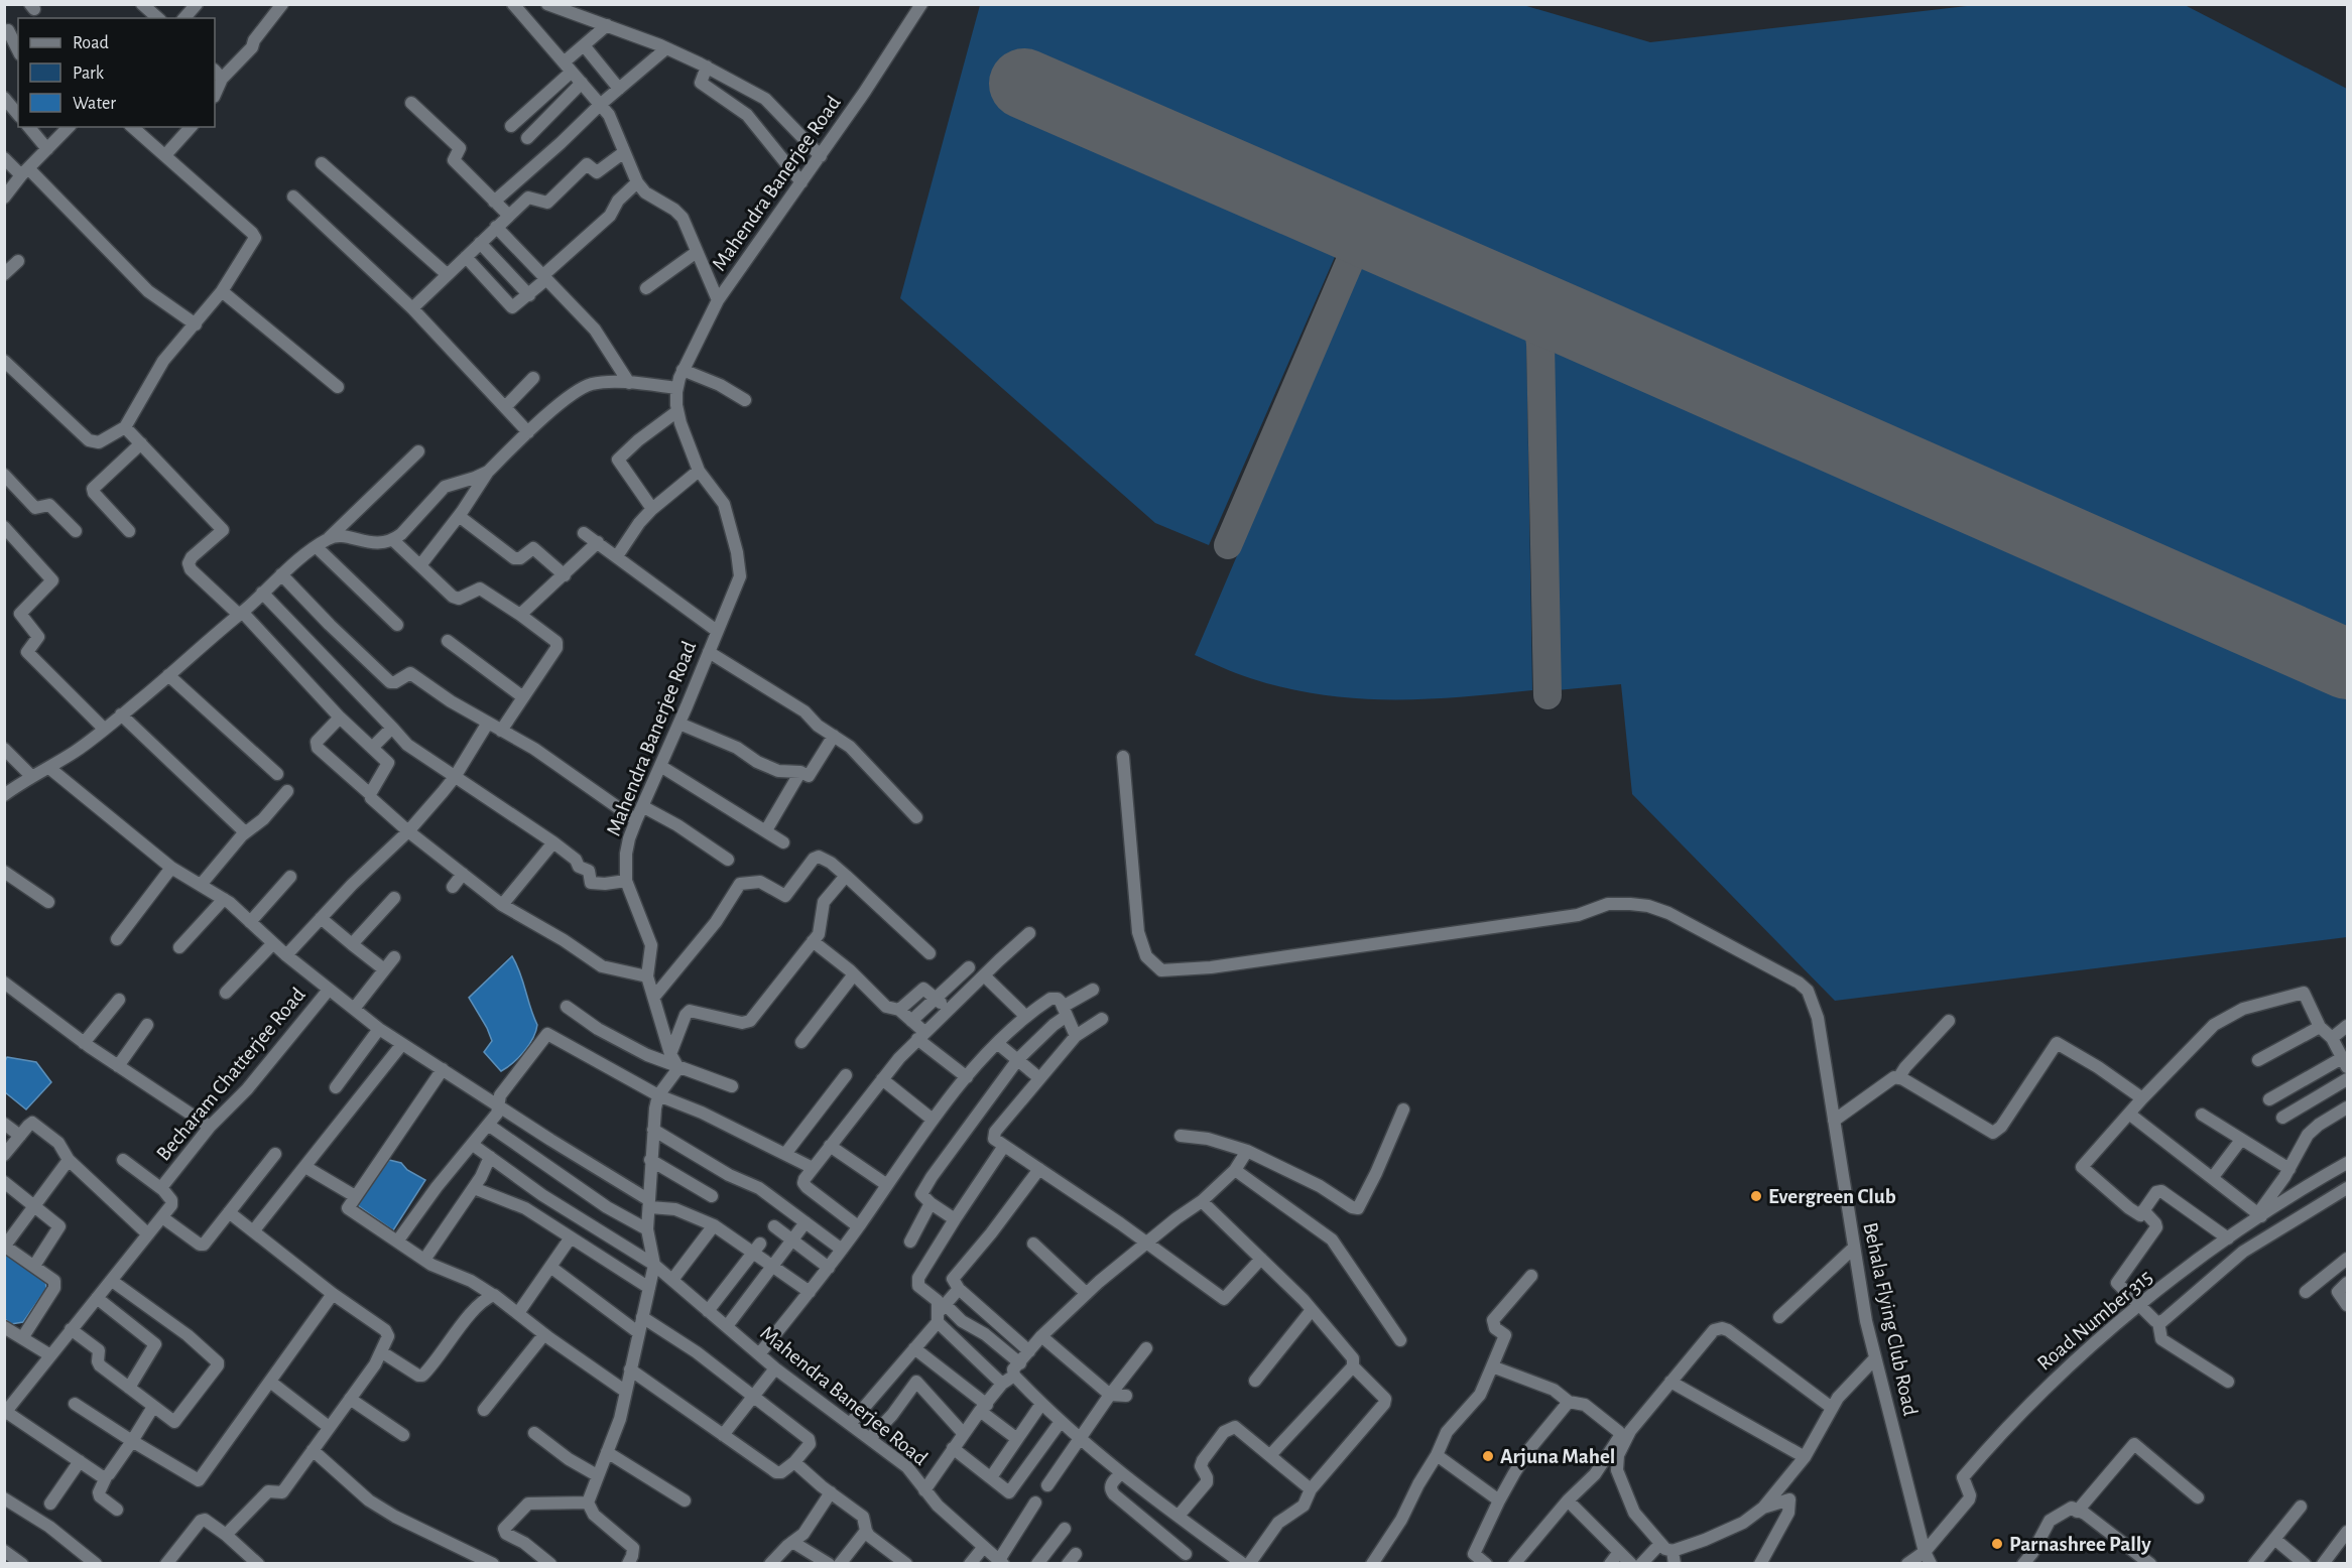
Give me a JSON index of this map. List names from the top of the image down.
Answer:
{
  "streets": {
    "street": [
      "Mahendra Banerjee Road",
      "Becharam Chatterjee Road",
      "Behala Flying Club Road",
      "Road Number 315"
    ]
  },
  "crossings": [
    ["Behala Flying Club Road", "Road Number 315"]
  ],
  "places": ["Evergreen Club", "Arjuna Mahel", "Parnashree Pally"],
  "legend": ["Road", "Park", "Water"]
}
